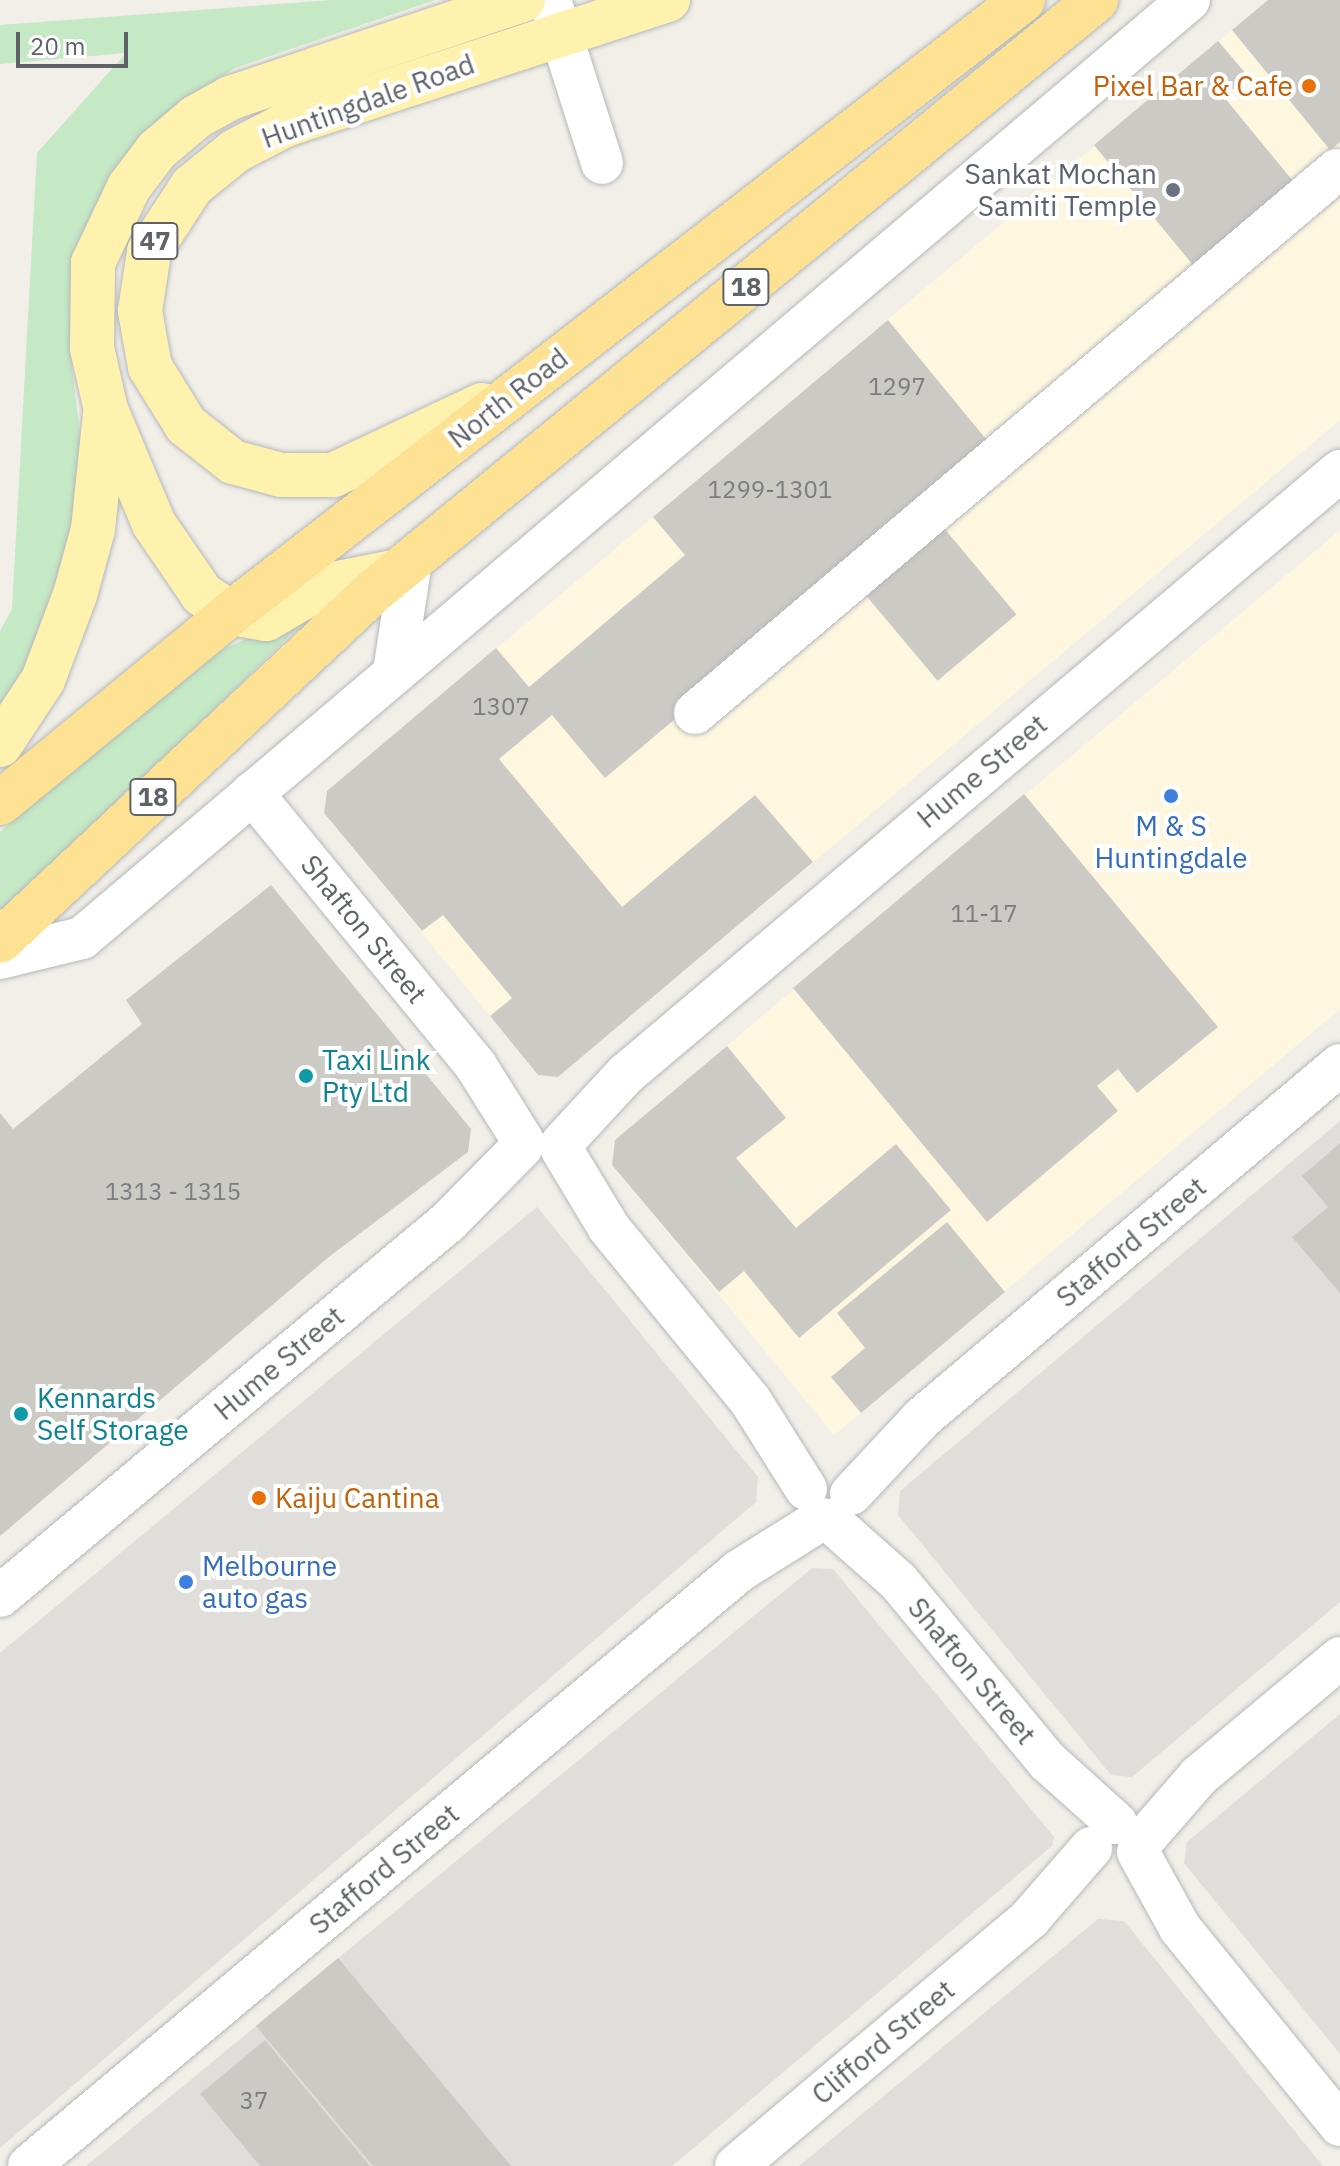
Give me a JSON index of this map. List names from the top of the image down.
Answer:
{
  "streets": {
    "highway": ["18", "North Road"],
    "main road": ["Huntingdale Road", "47"],
    "street": [
      "Hume Street",
      "Shafton Street",
      "Stafford Street",
      "Clifford Street"
    ]
  },
  "crossings": [
    ["Huntingdale Road", "North Road"],
    ["Hume Street", "Shafton Street"],
    ["Shafton Street", "Stafford Street"],
    ["Shafton Street", "Clifford Street"]
  ],
  "places": [
    "Pixel Bar & Cafe",
    "Sankat Mochan Samiti Temple",
    "M & S Huntingdale",
    "Taxi Link Pty Ltd",
    "Kennards Self Storage",
    "Kaiju Cantina",
    "Melbourne auto gas"
  ],
  "house_numbers": [
    "1297",
    "1299-1301",
    "1307",
    "11-17",
    "1313 - 1315",
    "37"
  ],
  "scale_bar": "20 m"
}
